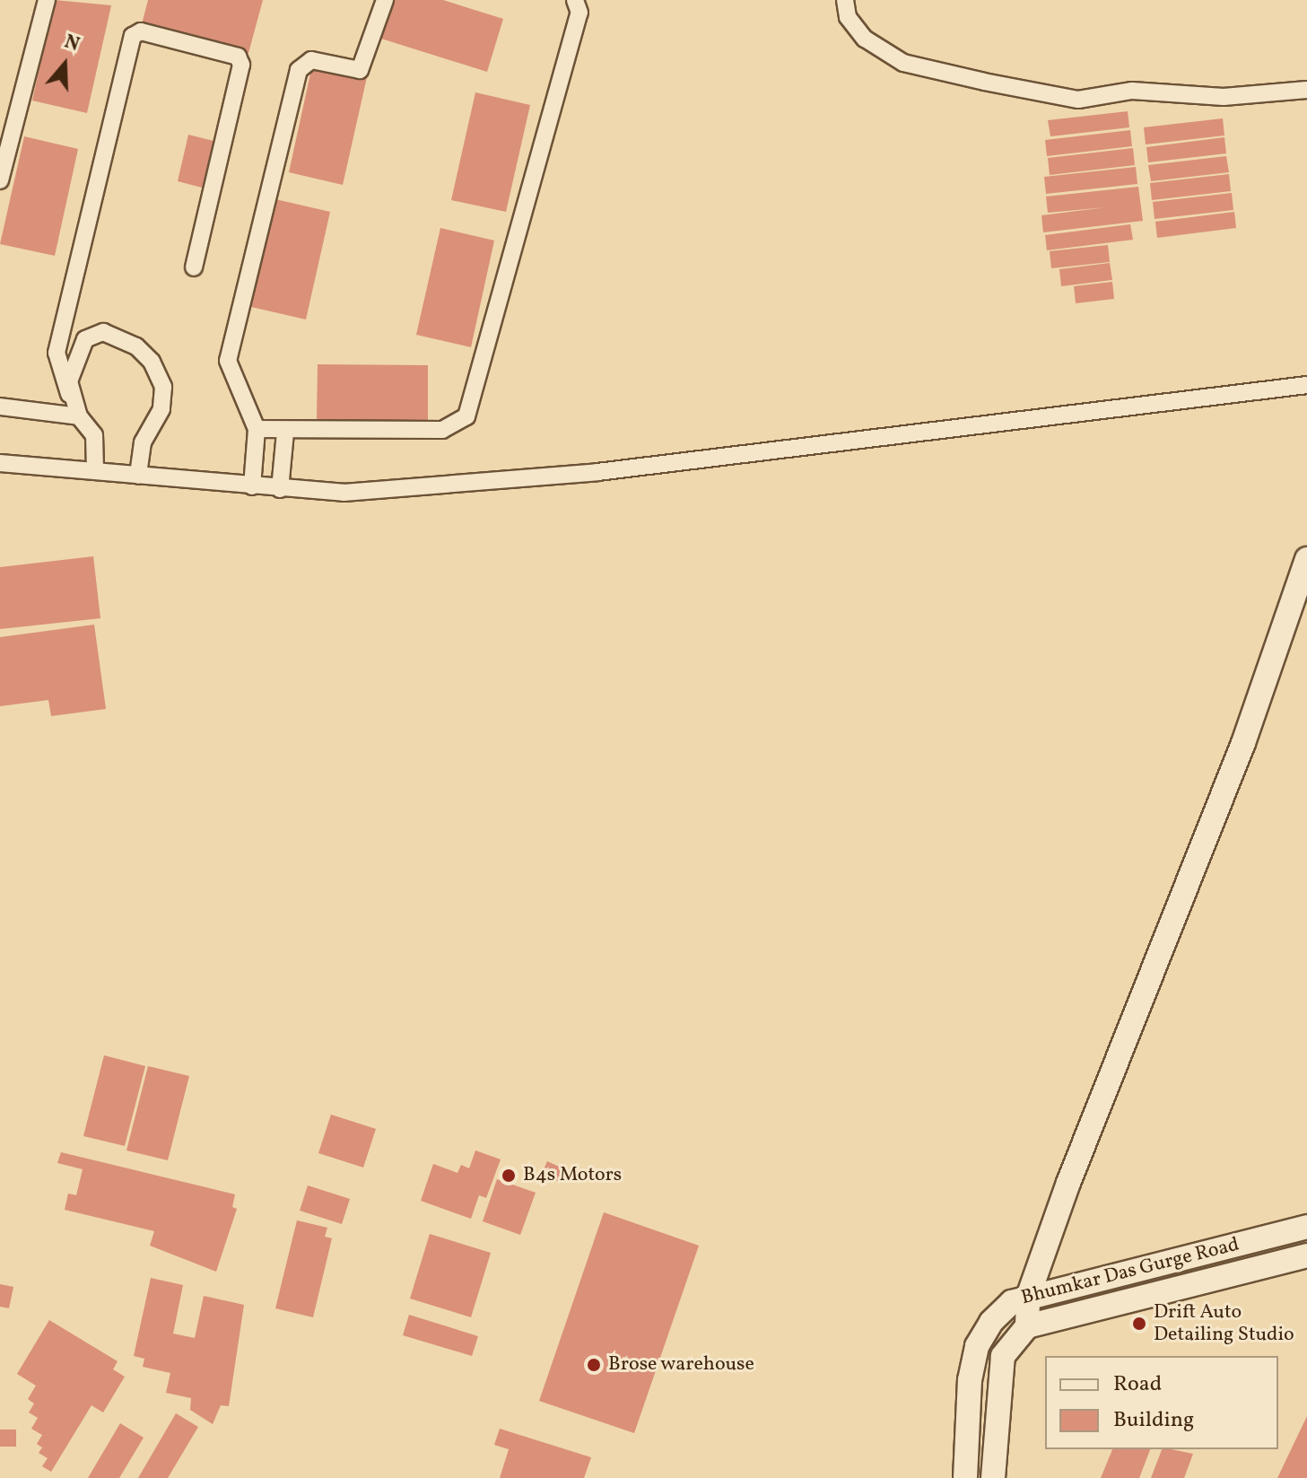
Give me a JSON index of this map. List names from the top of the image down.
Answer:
{
  "streets": {
    "main road": ["Bhumkar Das Gurge Road"]
  },
  "places": ["B4s Motors", "Drift Auto Detailing Studio", "Brose warehouse"],
  "legend": ["Road", "Building"],
  "north": "top"
}
